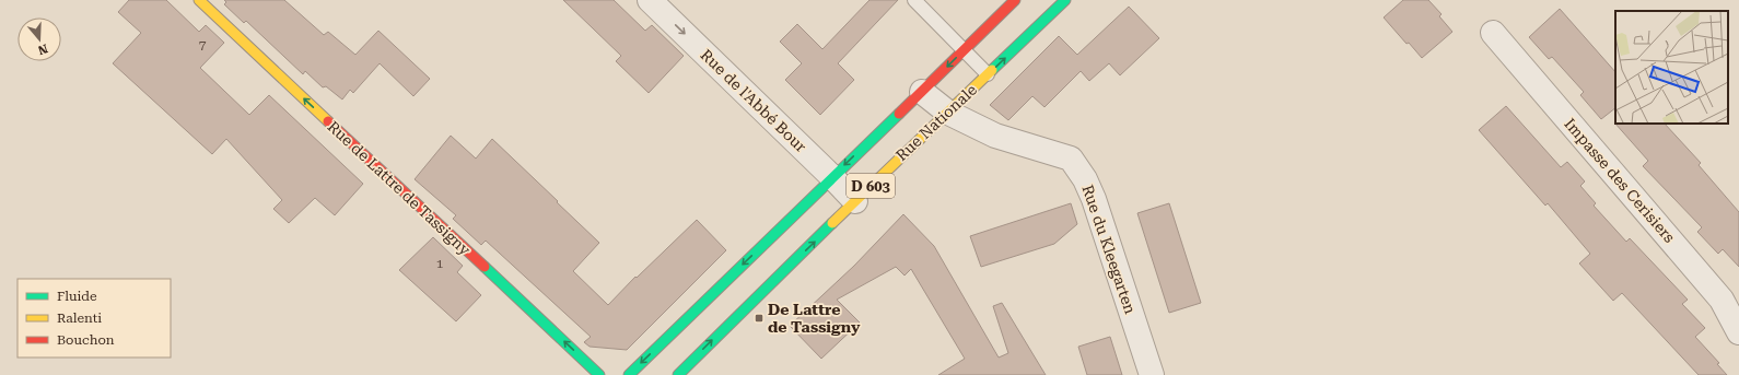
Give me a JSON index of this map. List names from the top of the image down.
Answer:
{
  "streets": {
    "main road": ["Rue Nationale", "D 603", "Rue de Lattre de Tassigny"],
    "street": ["Rue de l'Abbé Bour", "Impasse des Cerisiers", "Rue du Kleegarten"]
  },
  "crossings": [
    ["Rue de l'Abbé Bour", "Rue Nationale"],
    ["Rue de l'Abbé Bour", "D 603"],
    ["Rue Nationale", "Rue du Kleegarten"],
    ["D 603", "Rue du Kleegarten"]
  ],
  "one_way": ["Rue de l'Abbé Bour", "Rue de Lattre de Tassigny"],
  "places": {
    "transit": ["De Lattre de Tassigny"]
  },
  "house_numbers": ["7", "1"],
  "legend": ["Fluide", "Ralenti", "Bouchon"],
  "north": "bottom"
}
